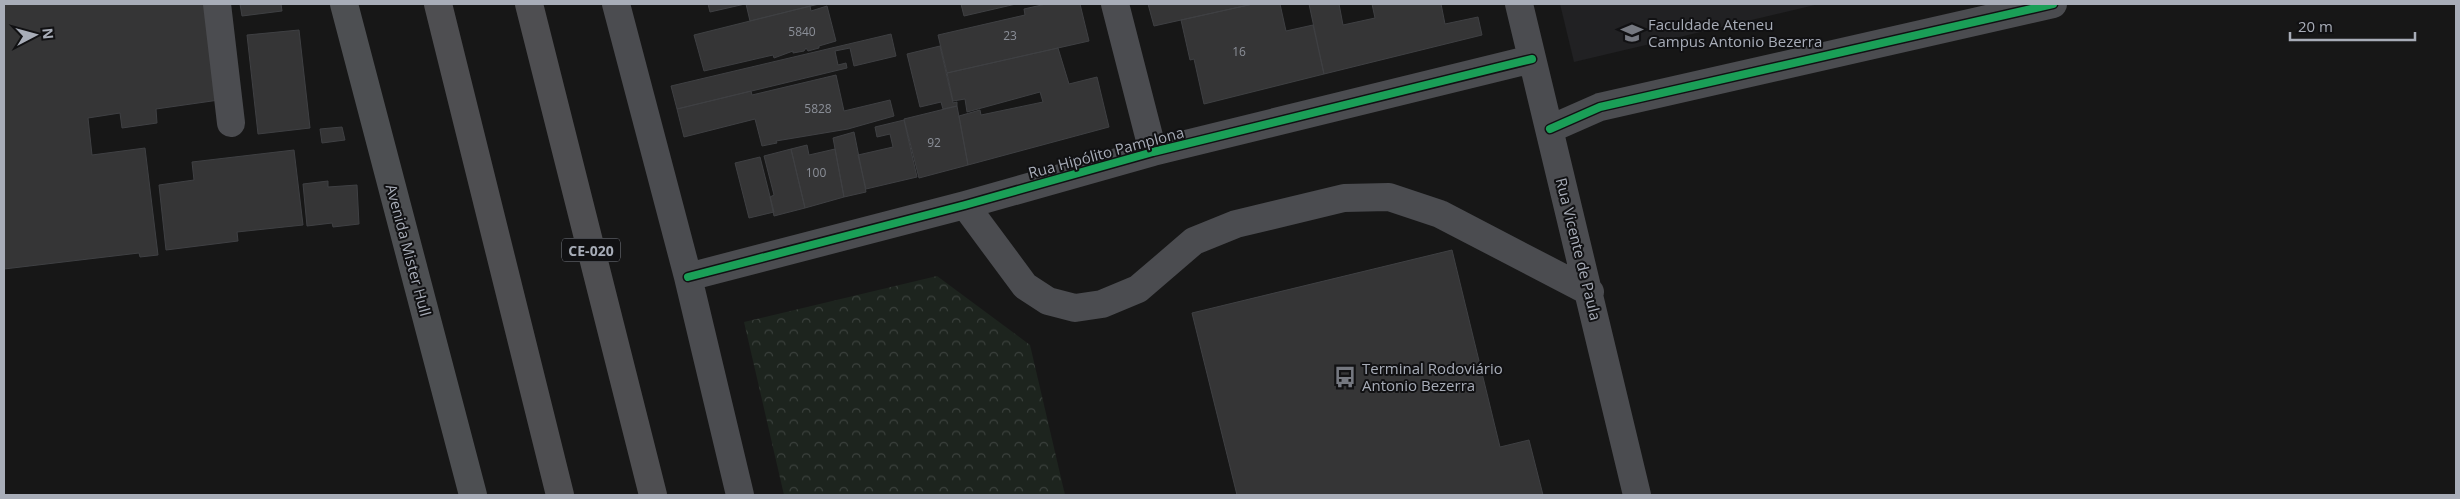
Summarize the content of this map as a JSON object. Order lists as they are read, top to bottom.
{
  "streets": {
    "highway": ["CE-020"],
    "main road": ["Avenida Mister Hull"],
    "street": ["Rua Hipólito Pamplona", "Rua Vicente de Paula"]
  },
  "crossings": [
    ["Rua Hipólito Pamplona", "Rua Vicente de Paula"]
  ],
  "places": {
    "school or university": ["Faculdade Ateneu Campus Antonio Bezerra"],
    "bus stop": ["Terminal Rodoviário Antonio Bezerra"]
  },
  "house_numbers": [
    "5840",
    "23",
    "16",
    "5828",
    "92",
    "100"
  ],
  "scale_bar": "20 m",
  "north": "right"
}
